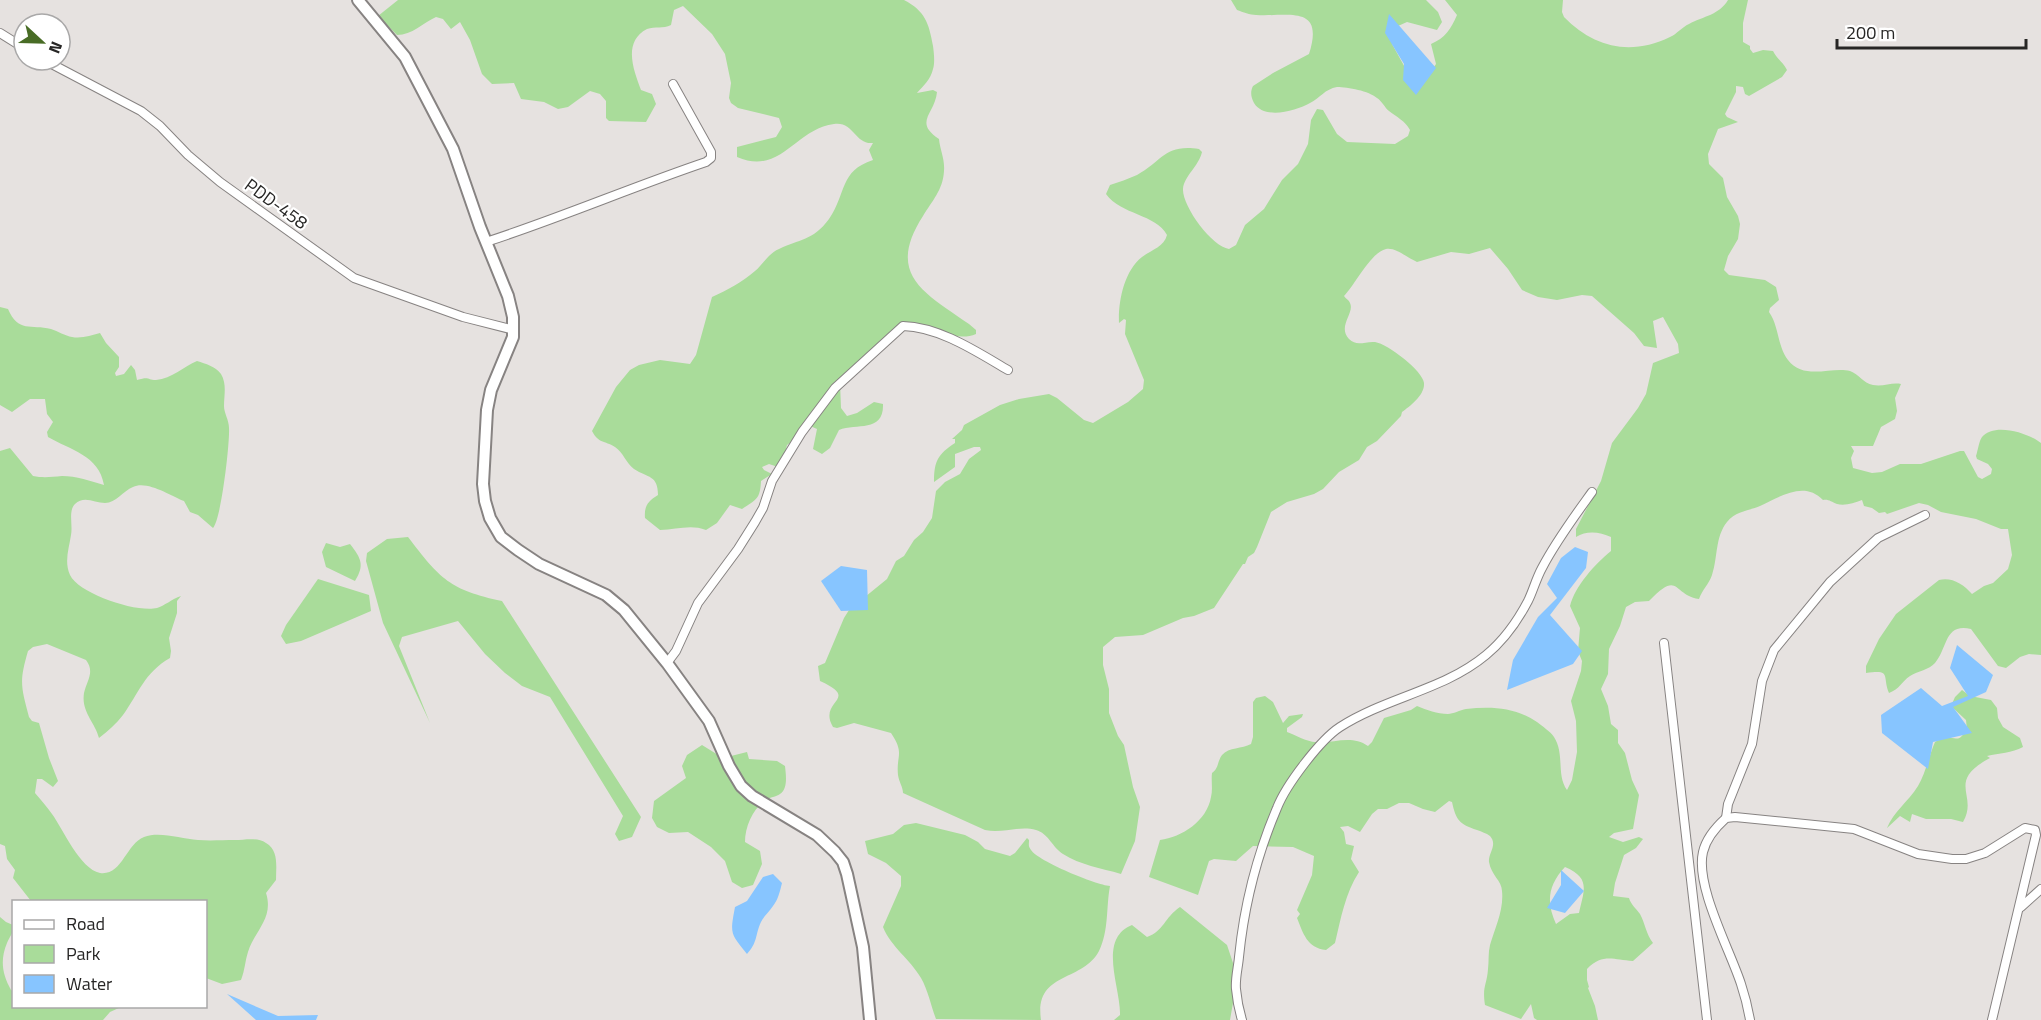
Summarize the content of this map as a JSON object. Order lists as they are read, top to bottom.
{
  "streets": {
    "street": ["PDD-458"]
  },
  "legend": ["Road", "Park", "Water"],
  "scale_bar": "200 m",
  "north": "right"
}
